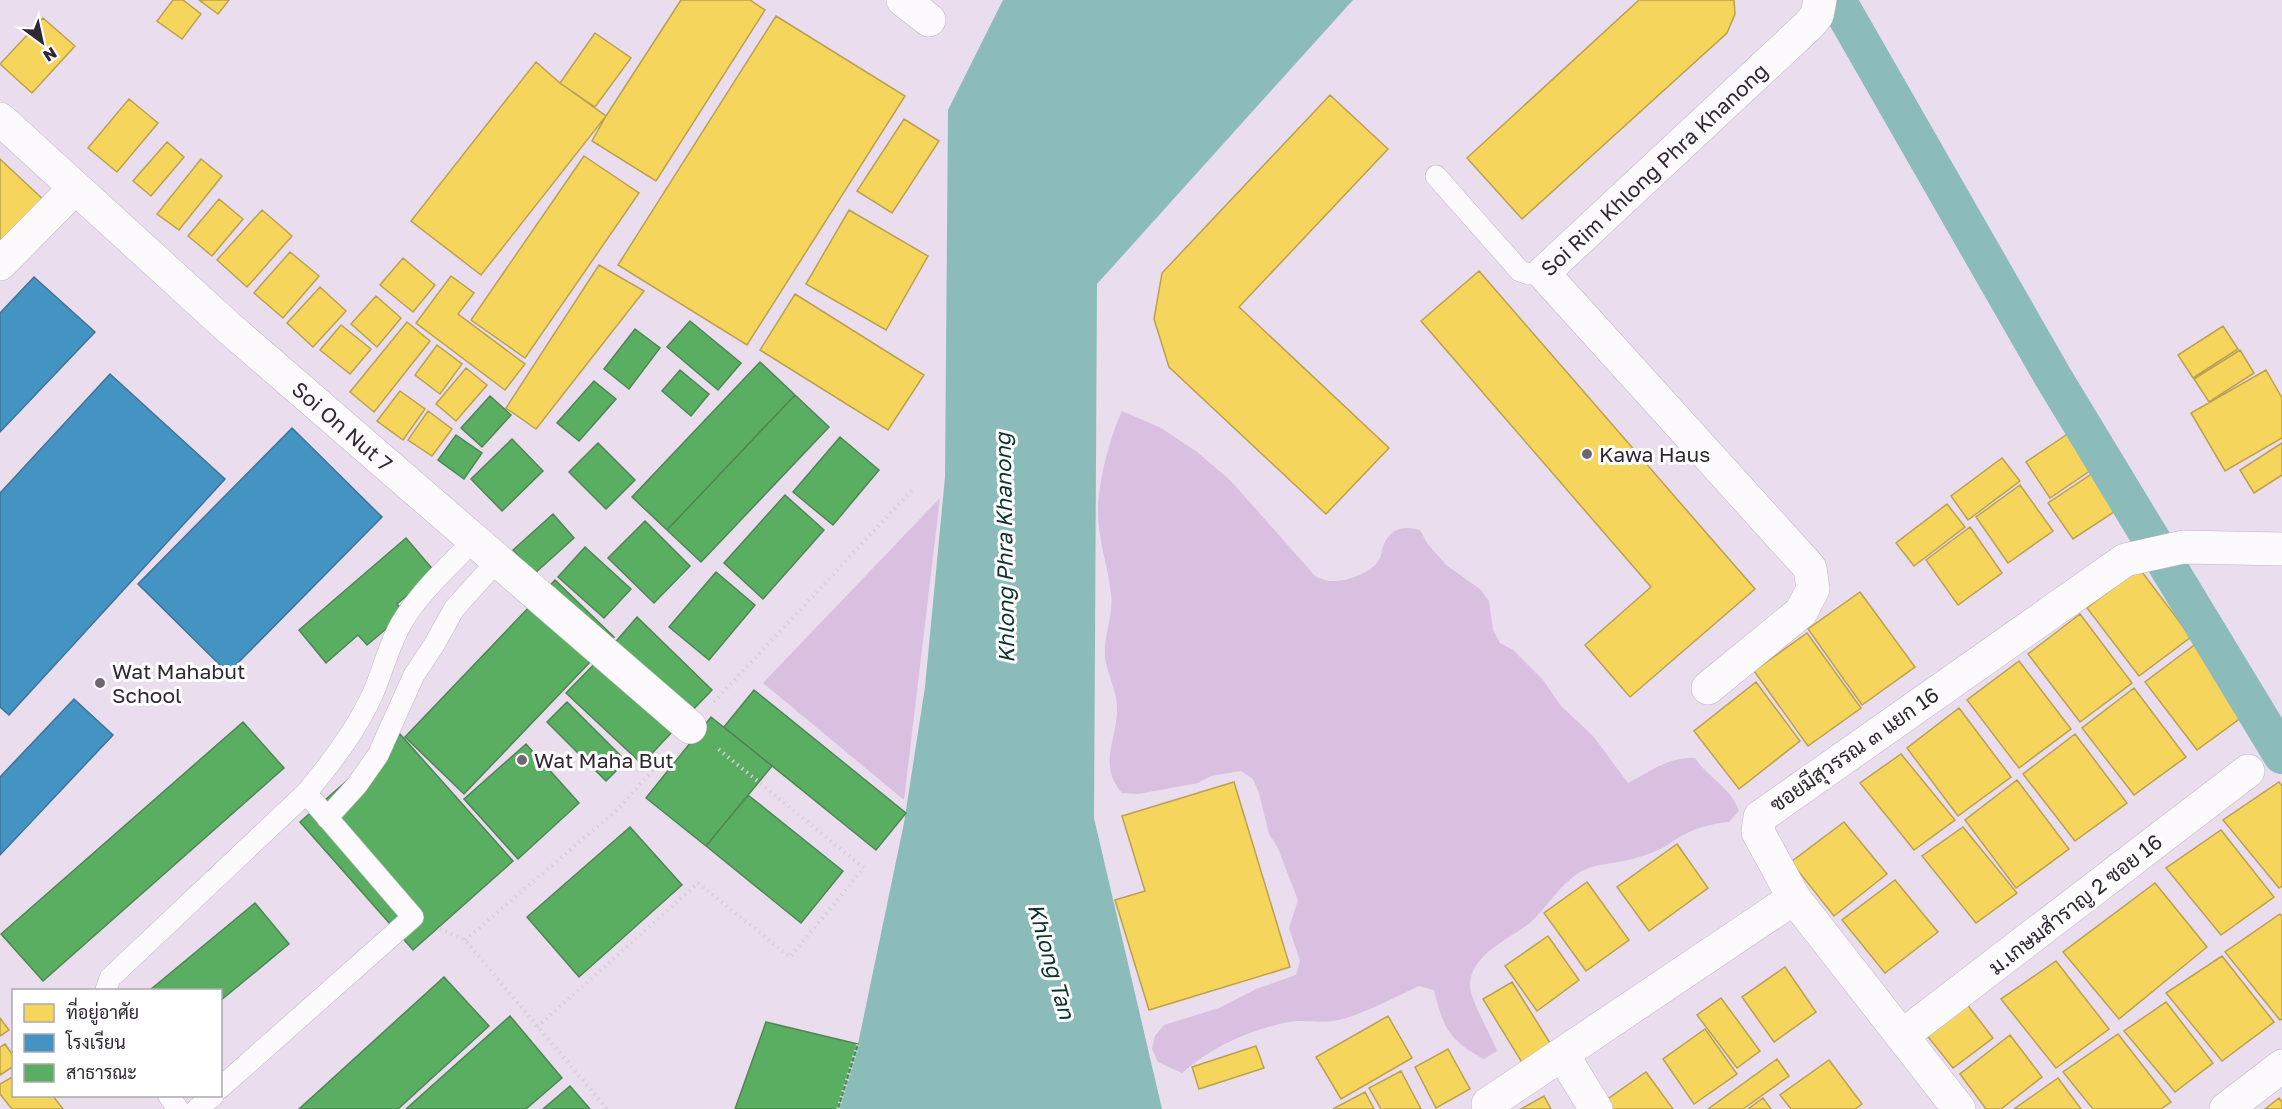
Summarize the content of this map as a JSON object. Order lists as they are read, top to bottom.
{
  "streets": {
    "street": [
      "Soi Rim Khlong Phra Khanong",
      "Soi On Nut 7",
      "ซอยมีสุวรรณ ๓ แยก 16",
      "ม.เกษมสำราญ 2 ซอย 16"
    ]
  },
  "crossings": [
    ["ซอยมีสุวรรณ ๓ แยก 16", "ม.เกษมสำราญ 2 ซอย 16"]
  ],
  "water": ["Khlong Phra Khanong", "Khlong Tan"],
  "places": ["Kawa Haus", "Wat Mahabut School", "Wat Maha But"],
  "legend": ["ที่อยู่อาศัย", "โรงเรียน", "สาธารณะ"],
  "north": "bottom right"
}
